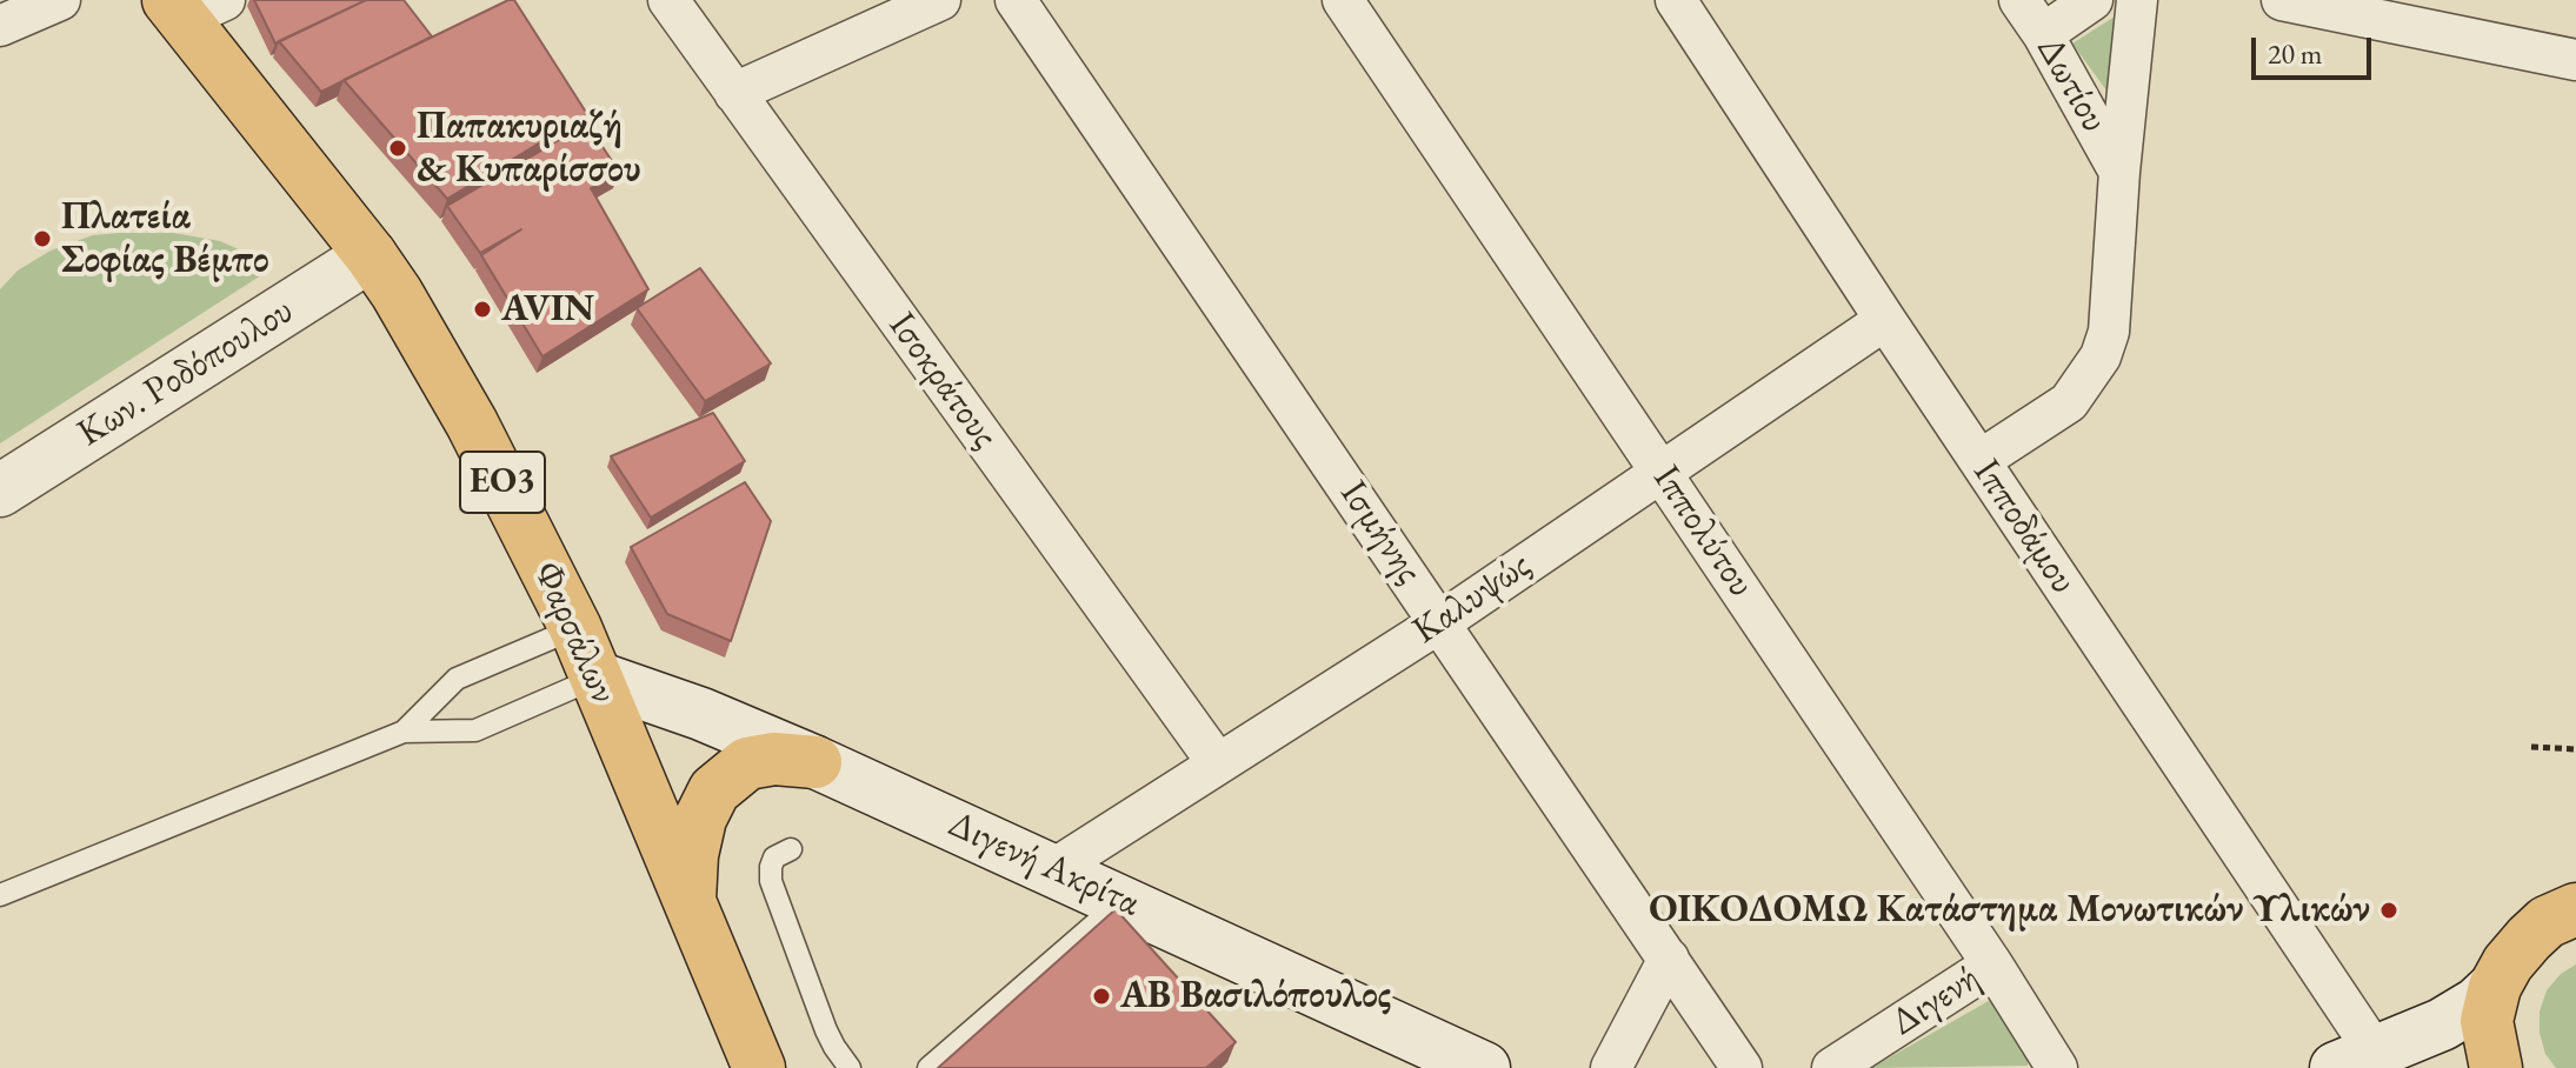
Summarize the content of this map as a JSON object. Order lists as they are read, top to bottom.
{
  "streets": {
    "main road": [
      "Κων. Ροδόπουλου",
      "ΕΟ3",
      "Φαρσάλων",
      "Διγενή Ακρίτα"
    ],
    "street": [
      "Δωτίου",
      "Ισοκράτους",
      "Ιπποδάμου",
      "Ιππολύτου",
      "Ισμήνης",
      "Καλυψώς",
      "Διγενή"
    ]
  },
  "crossings": [
    ["Κων. Ροδόπουλου", "Φαρσάλων"],
    ["Ισοκράτους", "Καλυψώς"],
    ["Ιπποδάμου", "Καλυψώς"],
    ["Ιππολύτου", "Καλυψώς"],
    ["Ιππολύτου", "Διγενή"],
    ["Ισμήνης", "Καλυψώς"],
    ["Καλυψώς", "Διγενή Ακρίτα"],
    ["Φαρσάλων", "Διγενή Ακρίτα"]
  ],
  "places": [
    "Παπακυριαζή & Κυπαρίσσου",
    "Πλατεία Σοφίας Βέμπο",
    "AVIN",
    "ΟΙΚΟΔΟΜΩ Κατάστημα Μονωτικών Υλικών",
    "ΑΒ Βασιλόπουλος"
  ],
  "scale_bar": "20 m"
}
